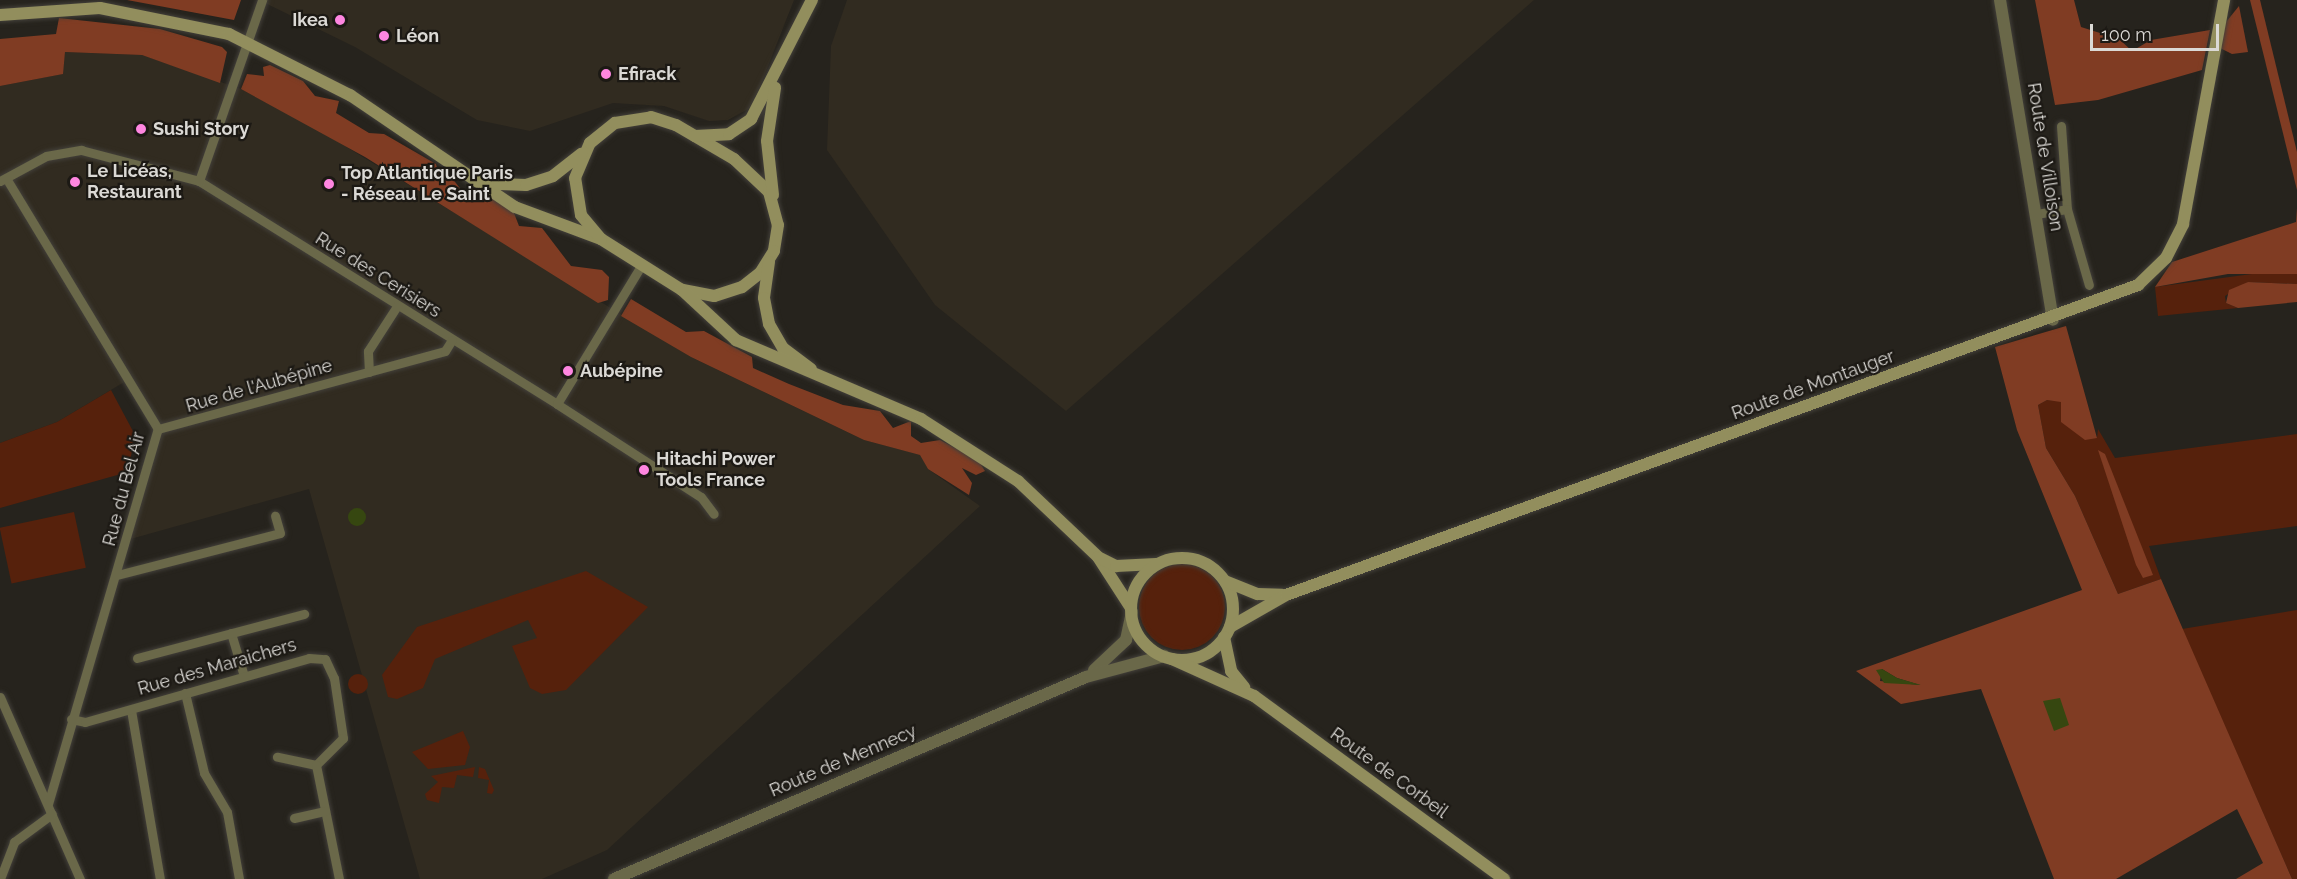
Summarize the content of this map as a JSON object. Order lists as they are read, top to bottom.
{
  "streets": {
    "main road": ["Route de Montauger", "Route de Corbeil"],
    "street": [
      "Route de Villoison",
      "Rue des Cerisiers",
      "Rue de l'Aubépine",
      "Rue du Bel Air",
      "Rue des Maraichers",
      "Route de Mennecy"
    ]
  },
  "crossings": [
    ["Route de Villoison", "Route de Montauger"],
    ["Rue des Cerisiers", "Rue de l'Aubépine"],
    ["Rue des Cerisiers", "Rue du Bel Air"],
    ["Route de Montauger", "Route de Mennecy"],
    ["Route de Montauger", "Route de Corbeil"],
    ["Rue de l'Aubépine", "Rue du Bel Air"],
    ["Rue du Bel Air", "Rue des Maraichers"],
    ["Route de Mennecy", "Route de Corbeil"]
  ],
  "places": [
    "Ikea",
    "Léon",
    "Efirack",
    "Sushi Story",
    "Le Licéas, Restaurant",
    "Top Atlantique Paris - Réseau Le Saint",
    "Aubépine",
    "Hitachi Power Tools France"
  ],
  "scale_bar": "100 m"
}
